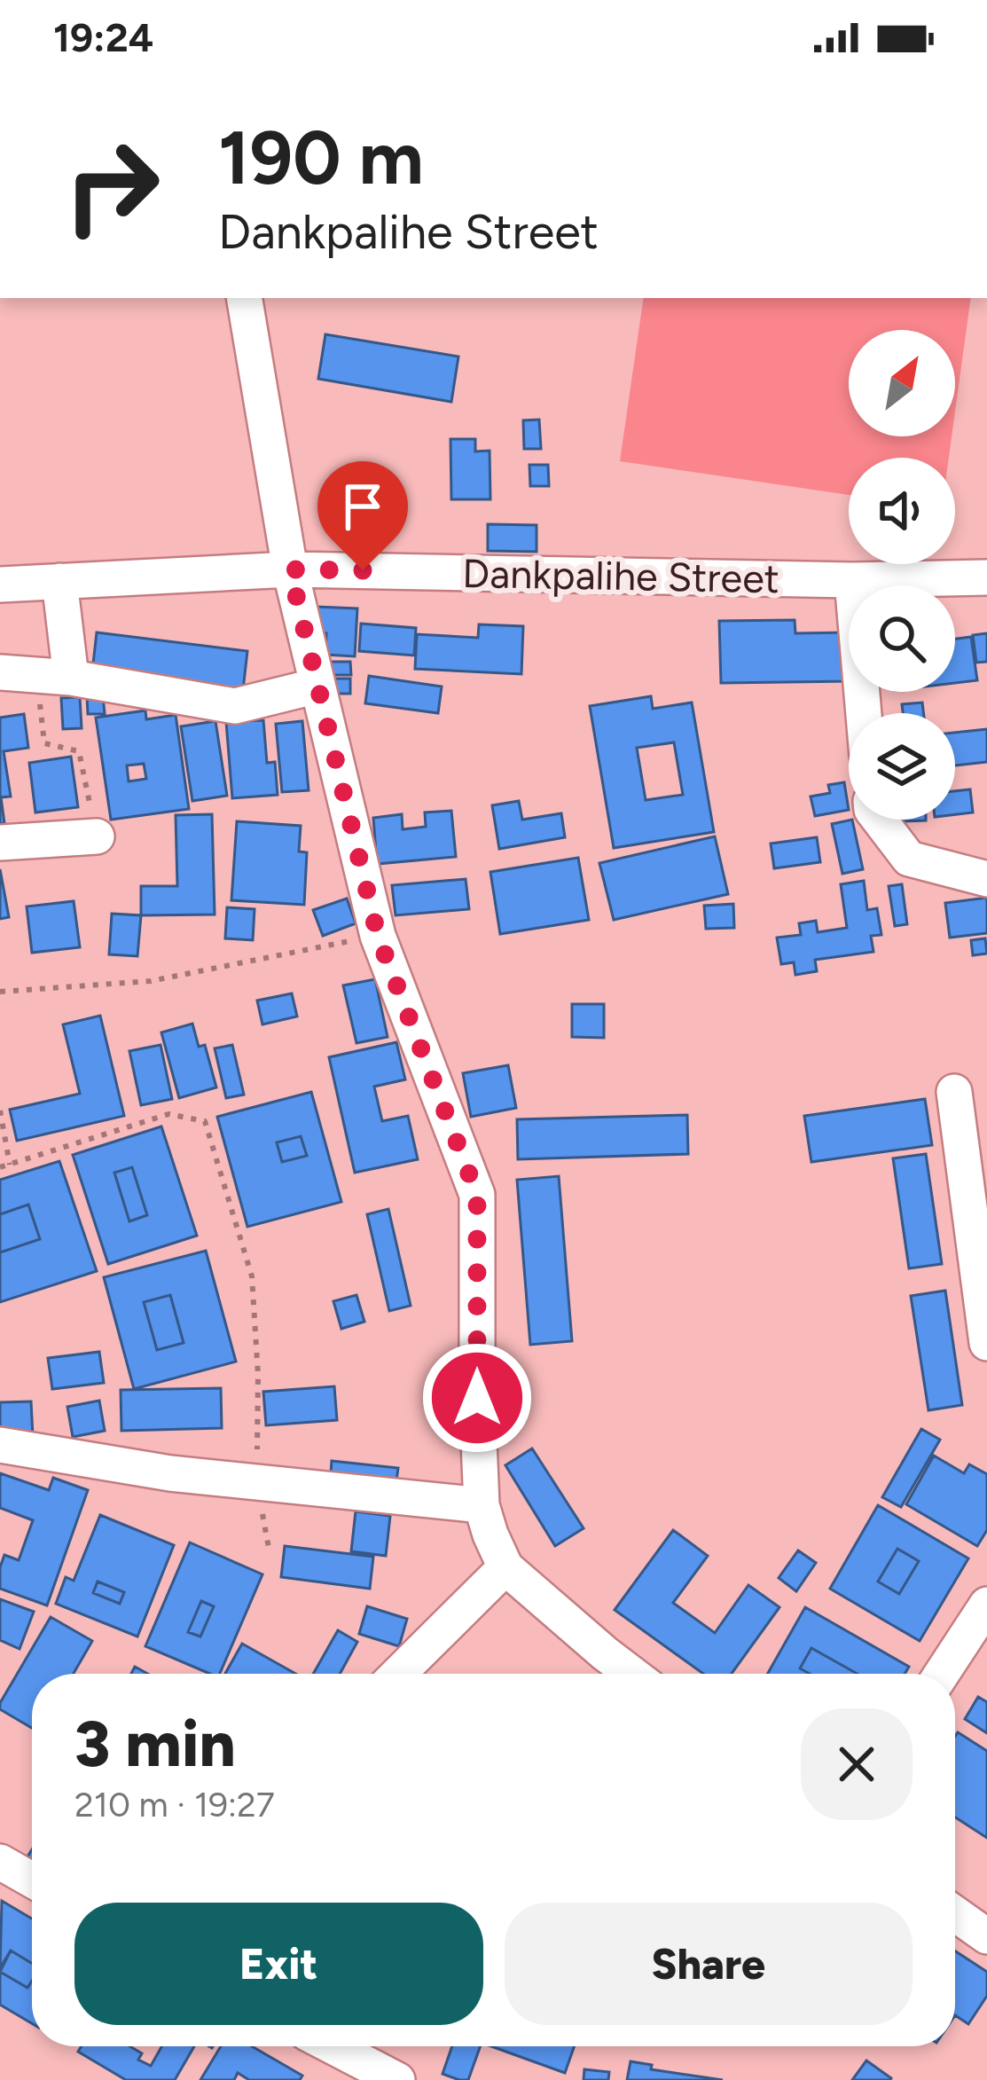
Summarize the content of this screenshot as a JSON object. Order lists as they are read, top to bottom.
{
  "streets": {
    "street": ["Dankpalihe Street"]
  },
  "north": "top right",
  "page": {
    "status": "19:24",
    "turn": ["190 m", "Dankpalihe Street"],
    "heading": ["3 min", "210 m · 19:27"],
    "buttons": ["Exit", "Share"]
  }
}
